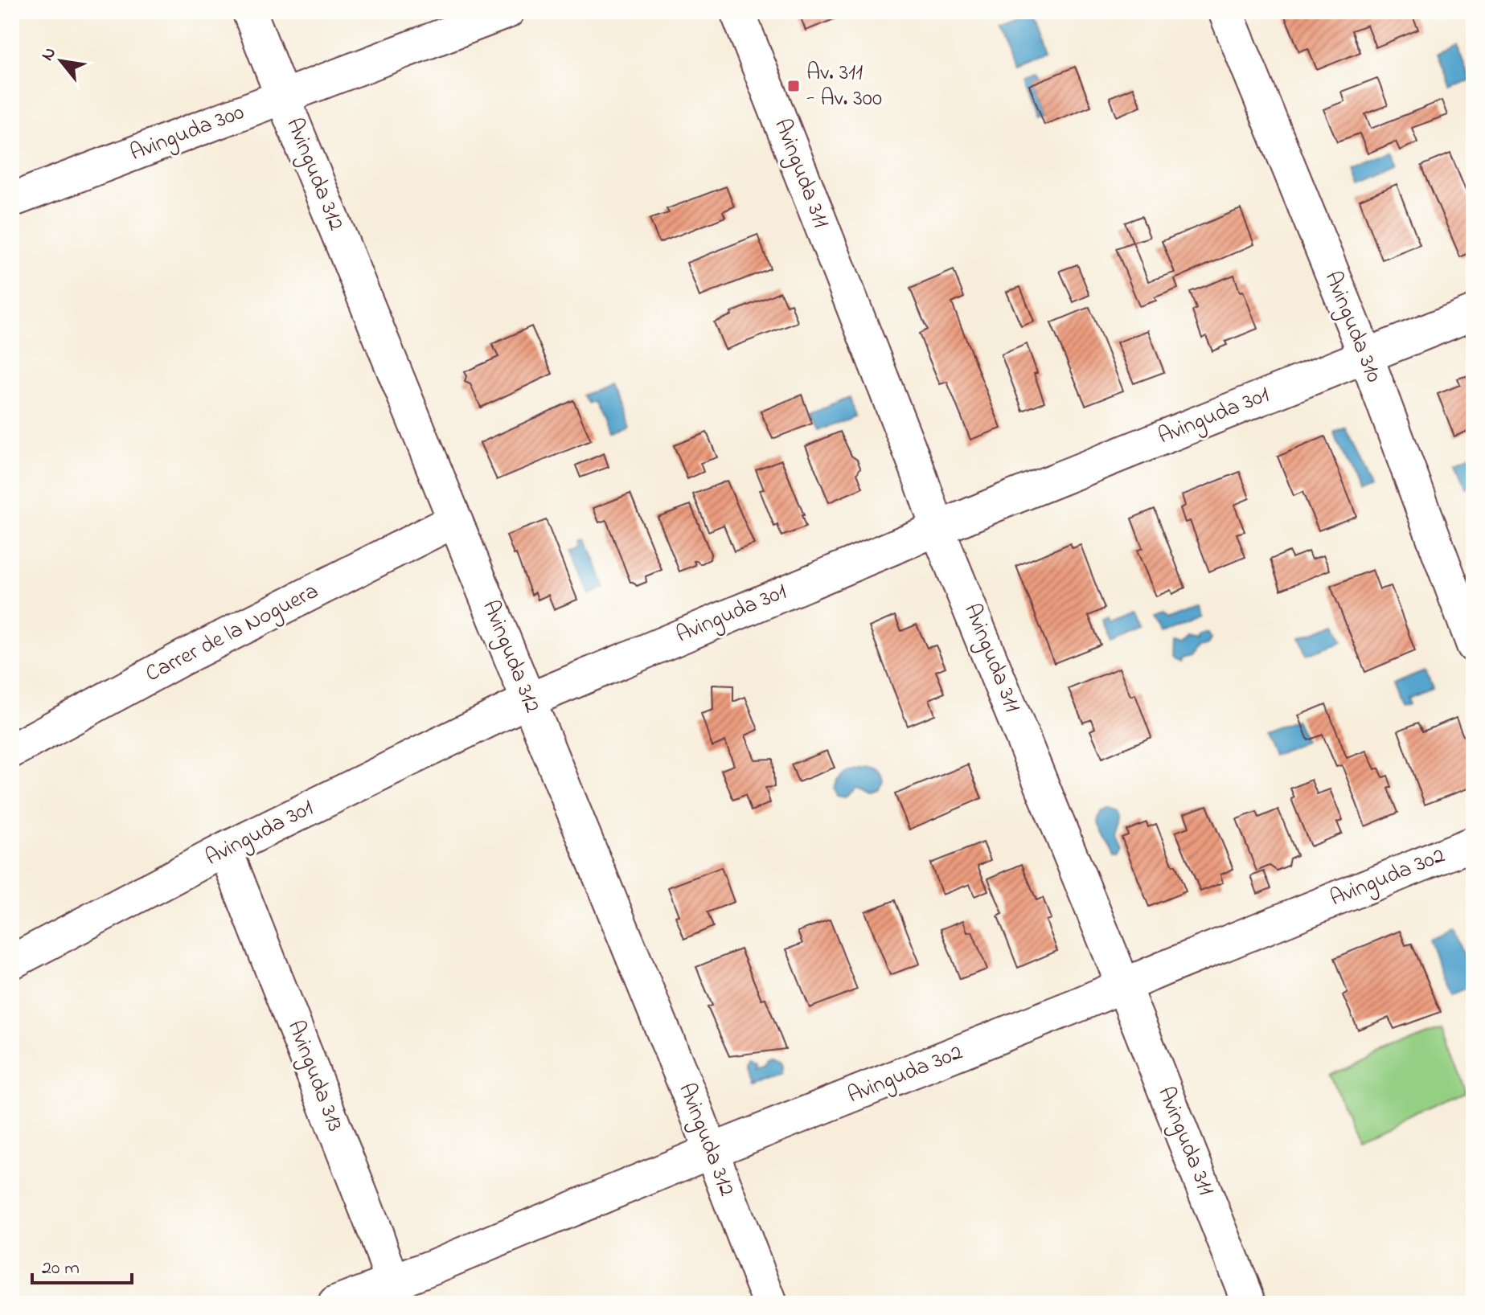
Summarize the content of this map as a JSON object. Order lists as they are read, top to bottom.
{
  "streets": {
    "street": [
      "Avinguda 300",
      "Avinguda 311",
      "Avinguda 312",
      "Avinguda 310",
      "Avinguda 301",
      "Carrer de la Noguera",
      "Avinguda 302",
      "Avinguda 313"
    ]
  },
  "crossings": [
    ["Avinguda 300", "Avinguda 312"],
    ["Avinguda 311", "Avinguda 301"],
    ["Avinguda 311", "Avinguda 302"],
    ["Avinguda 312", "Avinguda 301"],
    ["Avinguda 312", "Carrer de la Noguera"],
    ["Avinguda 312", "Avinguda 302"],
    ["Avinguda 310", "Avinguda 301"],
    ["Avinguda 301", "Avinguda 313"],
    ["Avinguda 302", "Avinguda 313"]
  ],
  "places": {
    "transit": ["Av. 311 - Av. 300"]
  },
  "scale_bar": "20 m",
  "north": "top left"
}
